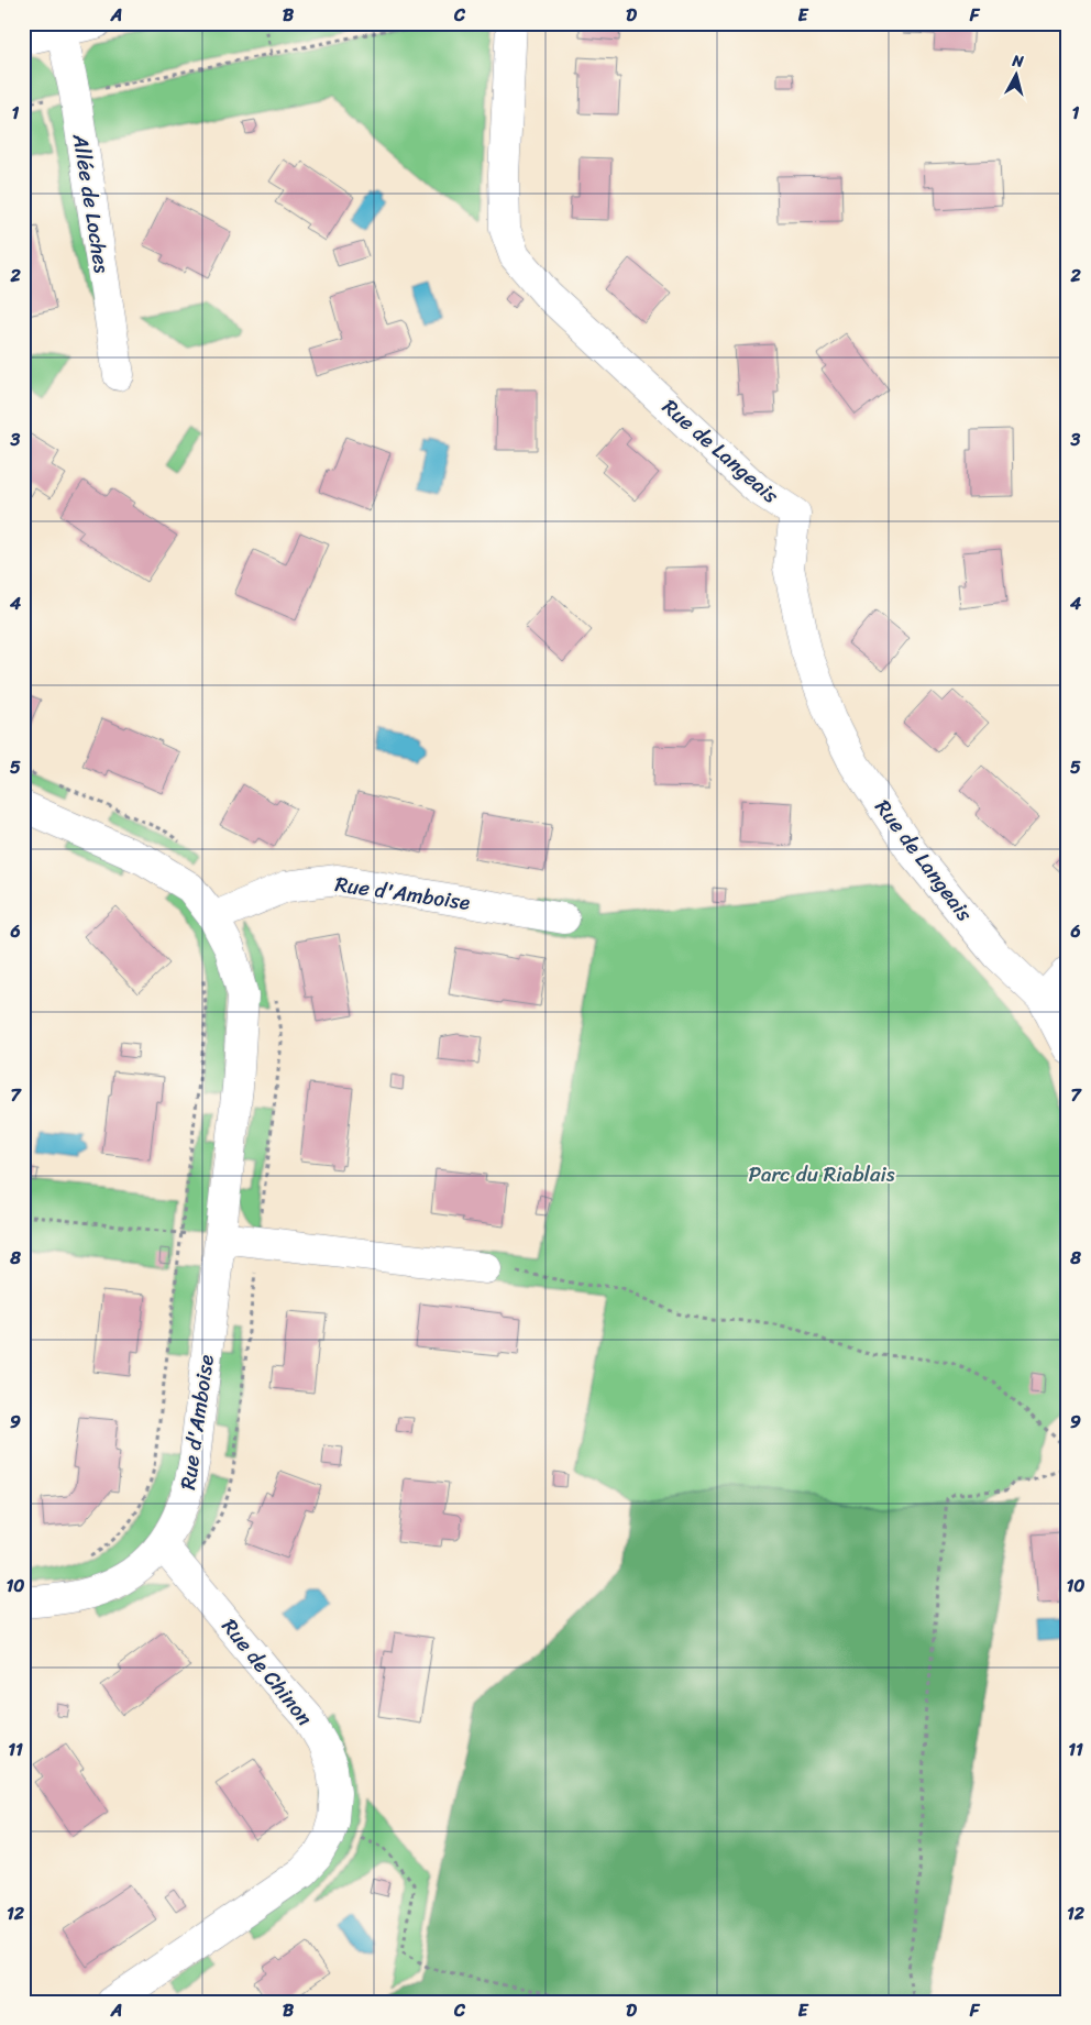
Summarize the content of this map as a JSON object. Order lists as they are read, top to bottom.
{
  "streets": {
    "street": [
      "Allée de Loches",
      "Rue de Langeais",
      "Rue d'Amboise",
      "Rue de Chinon"
    ]
  },
  "crossings": [
    ["Rue d'Amboise", "Rue de Chinon"]
  ],
  "parks": ["Parc du Riablais"],
  "north": "top",
  "grid": {
    "columns": [
      "A",
      "B",
      "C",
      "D",
      "E",
      "F"
    ],
    "rows": [
      "1",
      "2",
      "3",
      "4",
      "5",
      "6",
      "7",
      "8",
      "9",
      "10",
      "11",
      "12"
    ]
  }
}
